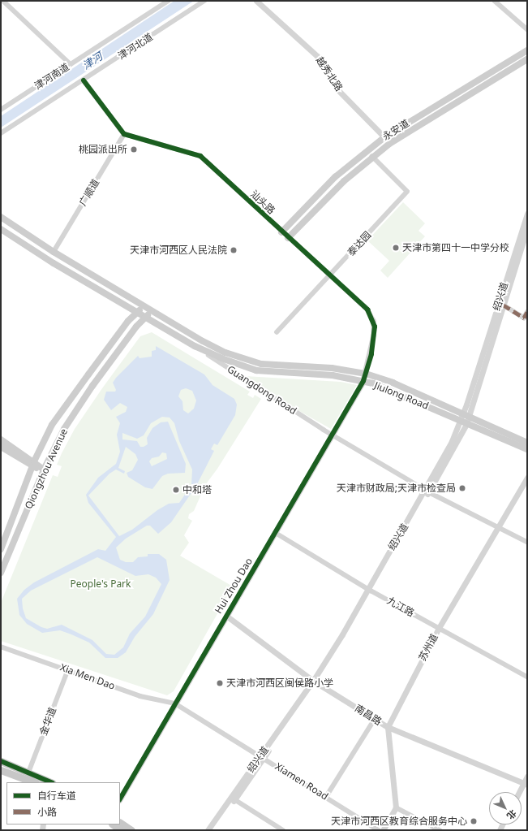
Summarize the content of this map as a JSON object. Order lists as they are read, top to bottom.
{
  "streets": {
    "main road": [
      "永安道",
      "Guangdong Road",
      "Jiulong Road",
      "Qiongzhou Avenue"
    ],
    "street": [
      "津河北道",
      "越秀北路",
      "津河南道",
      "广顺道",
      "汕头路",
      "泰达园",
      "绍兴道",
      "Hui Zhou Dao",
      "九江路",
      "苏州道",
      "Xia Men Dao",
      "南昌路",
      "金华道",
      "Xiamen Road"
    ]
  },
  "crossings": [
    ["越秀北路", "永安道"],
    ["永安道", "汕头路"],
    ["永安道", "泰达园"],
    ["广顺道", "汕头路"],
    ["汕头路", "泰达园"],
    ["汕头路", "Jiulong Road"],
    ["汕头路", "Hui Zhou Dao"],
    ["绍兴道", "Guangdong Road"],
    ["绍兴道", "Jiulong Road"],
    ["绍兴道", "九江路"],
    ["绍兴道", "南昌路"],
    ["绍兴道", "Xiamen Road"],
    ["Guangdong Road", "Jiulong Road"],
    ["Guangdong Road", "Qiongzhou Avenue"],
    ["Guangdong Road", "Hui Zhou Dao"],
    ["Guangdong Road", "苏州道"],
    ["Jiulong Road", "Qiongzhou Avenue"],
    ["Jiulong Road", "Hui Zhou Dao"],
    ["Hui Zhou Dao", "九江路"],
    ["Hui Zhou Dao", "Xia Men Dao"],
    ["Hui Zhou Dao", "南昌路"],
    ["Hui Zhou Dao", "Xiamen Road"],
    ["九江路", "苏州道"],
    ["苏州道", "南昌路"],
    ["Xia Men Dao", "金华道"],
    ["Xia Men Dao", "Xiamen Road"]
  ],
  "water": ["津河"],
  "parks": ["People's Park"],
  "places": [
    "桃园派出所",
    "天津市第四十一中学分校",
    "天津市河西区人民法院",
    "天津市财政局;天津市检查局",
    "中和塔",
    "天津市河西区闽侯路小学",
    "天津市河西区教育综合服务中心"
  ],
  "legend": ["自行车道", "小路"],
  "north": "bottom right"
}
